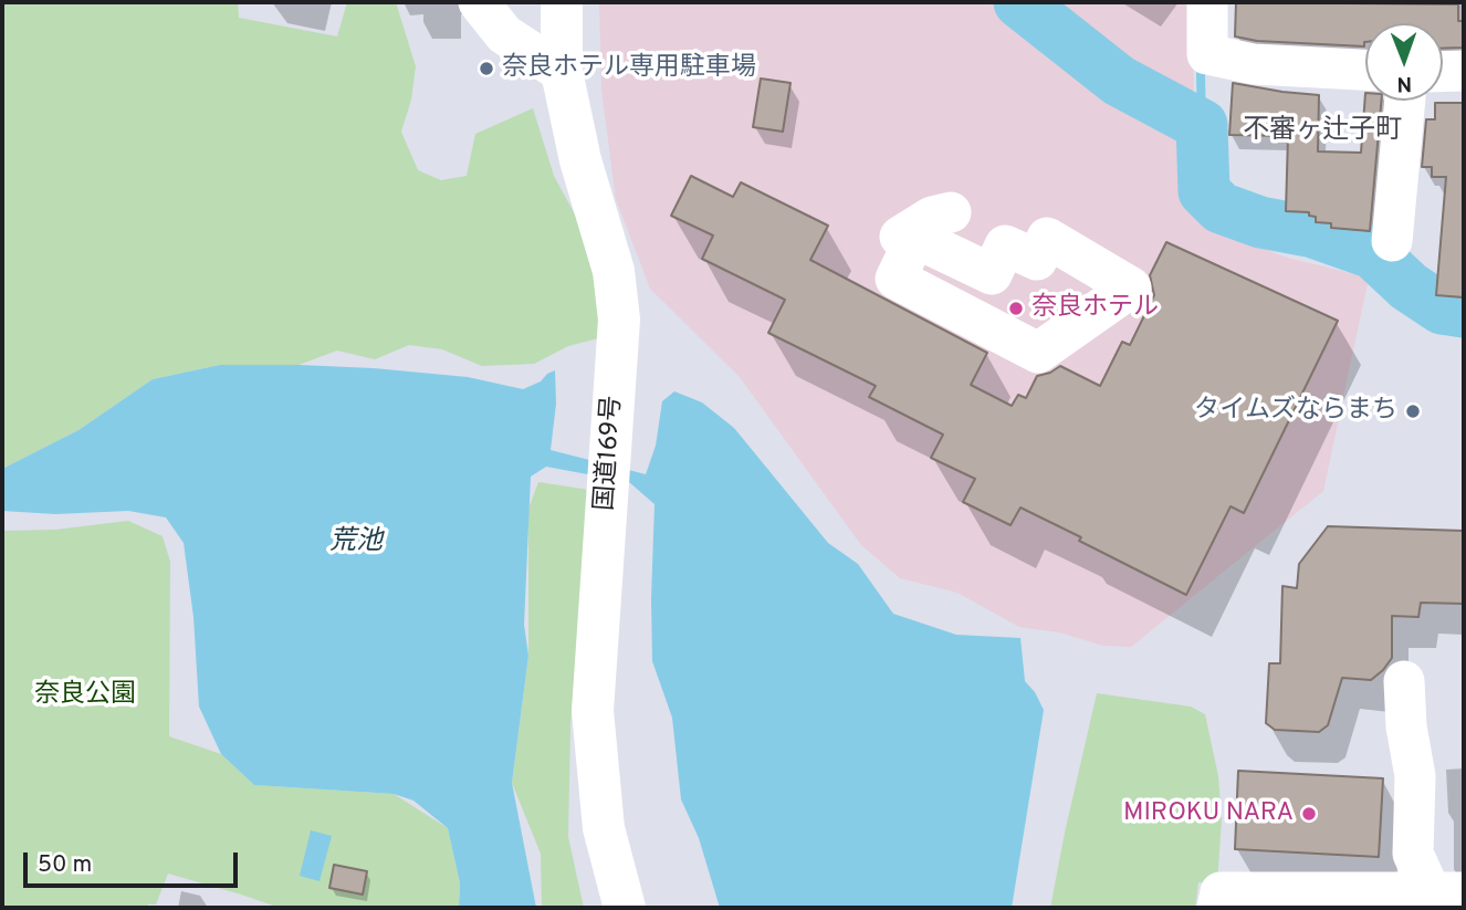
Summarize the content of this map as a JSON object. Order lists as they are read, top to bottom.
{
  "streets": {
    "highway": ["国道169号"]
  },
  "districts": ["不審ヶ辻子町"],
  "water": ["荒池"],
  "parks": ["奈良公園"],
  "places": [
    "奈良ホテル専用駐車場",
    "奈良ホテル",
    "タイムズならまち",
    "MIROKU NARA"
  ],
  "scale_bar": "50 m",
  "north": "bottom"
}
